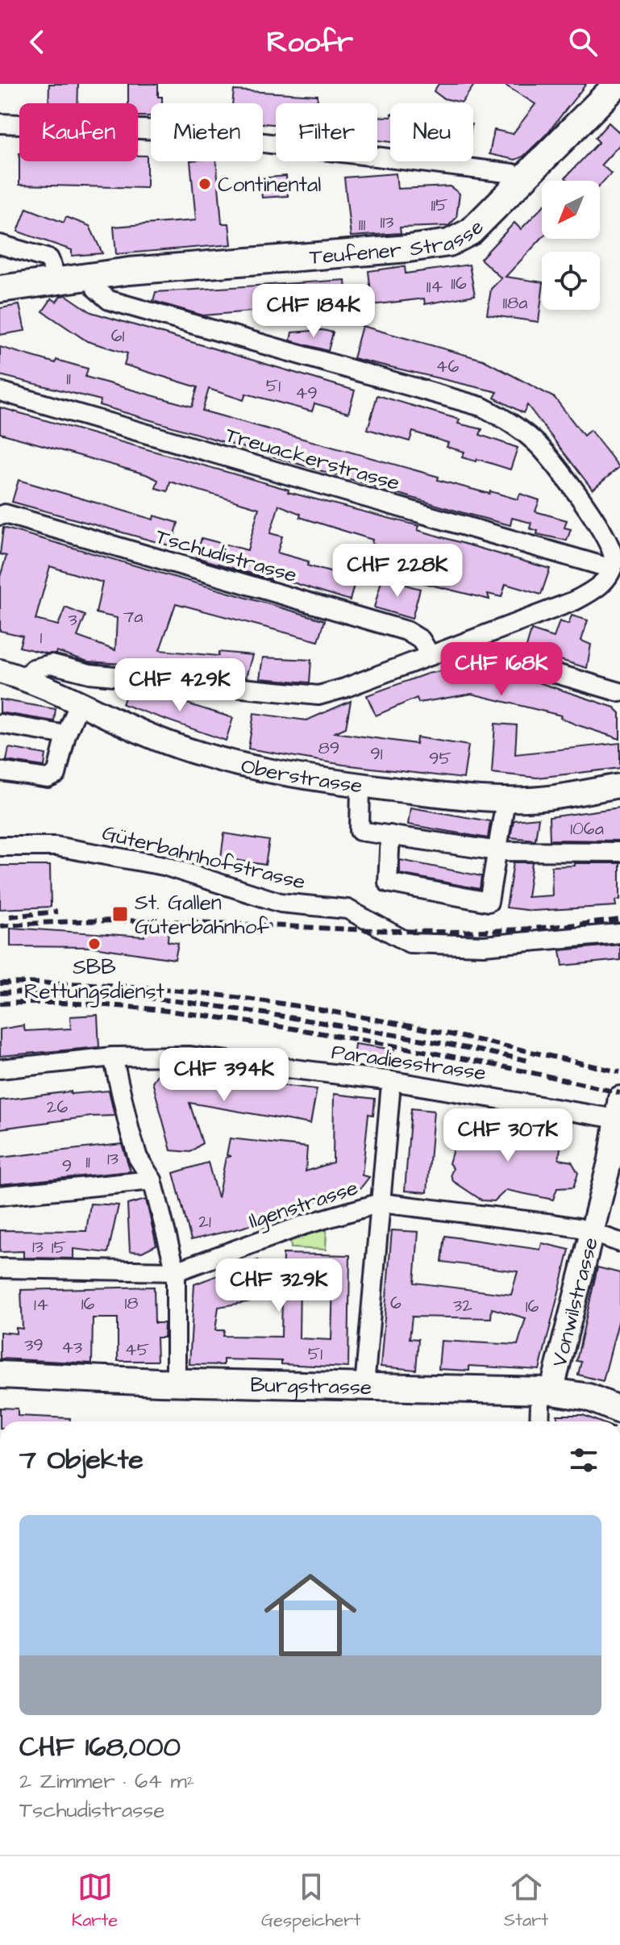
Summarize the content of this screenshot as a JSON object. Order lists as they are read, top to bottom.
{
  "streets": {
    "main road": ["Teufener Strasse", "Burgstrasse"],
    "street": [
      "Treuackerstrasse",
      "Tschudistrasse",
      "Oberstrasse",
      "Güterbahnhofstrasse",
      "Paradiesstrasse",
      "Ilgenstrasse",
      "Vonwilstrasse"
    ]
  },
  "crossings": [
    ["Paradiesstrasse", "Vonwilstrasse"],
    ["Ilgenstrasse", "Vonwilstrasse"],
    ["Vonwilstrasse", "Burgstrasse"]
  ],
  "places": {
    "other": ["Continental", "SBB Rettungsdienst"],
    "transit": ["St. Gallen Güterbahnhof"]
  },
  "house_numbers": [
    "115",
    "113",
    "111",
    "116",
    "114",
    "118a",
    "61",
    "46",
    "11",
    "51",
    "49",
    "7a",
    "3",
    "1",
    "89",
    "91",
    "95",
    "106a",
    "26",
    "13",
    "11",
    "9",
    "21",
    "13",
    "15",
    "18",
    "6",
    "16",
    "14",
    "32",
    "16",
    "39",
    "43",
    "45",
    "51"
  ],
  "north": "bottom left",
  "page": {
    "header": "Roofr",
    "chip": [
      "Kaufen",
      "Mieten",
      "Filter",
      "Neu"
    ],
    "price": [
      "CHF 184K",
      "CHF 228K",
      "CHF 168K",
      "CHF 429K",
      "CHF 394K",
      "CHF 307K",
      "CHF 329K"
    ],
    "heading": "7 Objekte",
    "list": [
      {
        "name": "CHF 168,000",
        "note": "2 Zimmer · 64 m² · Tschudistrasse"
      }
    ],
    "tabs": ["Karte", "Gespeichert", "Start"]
  }
}
